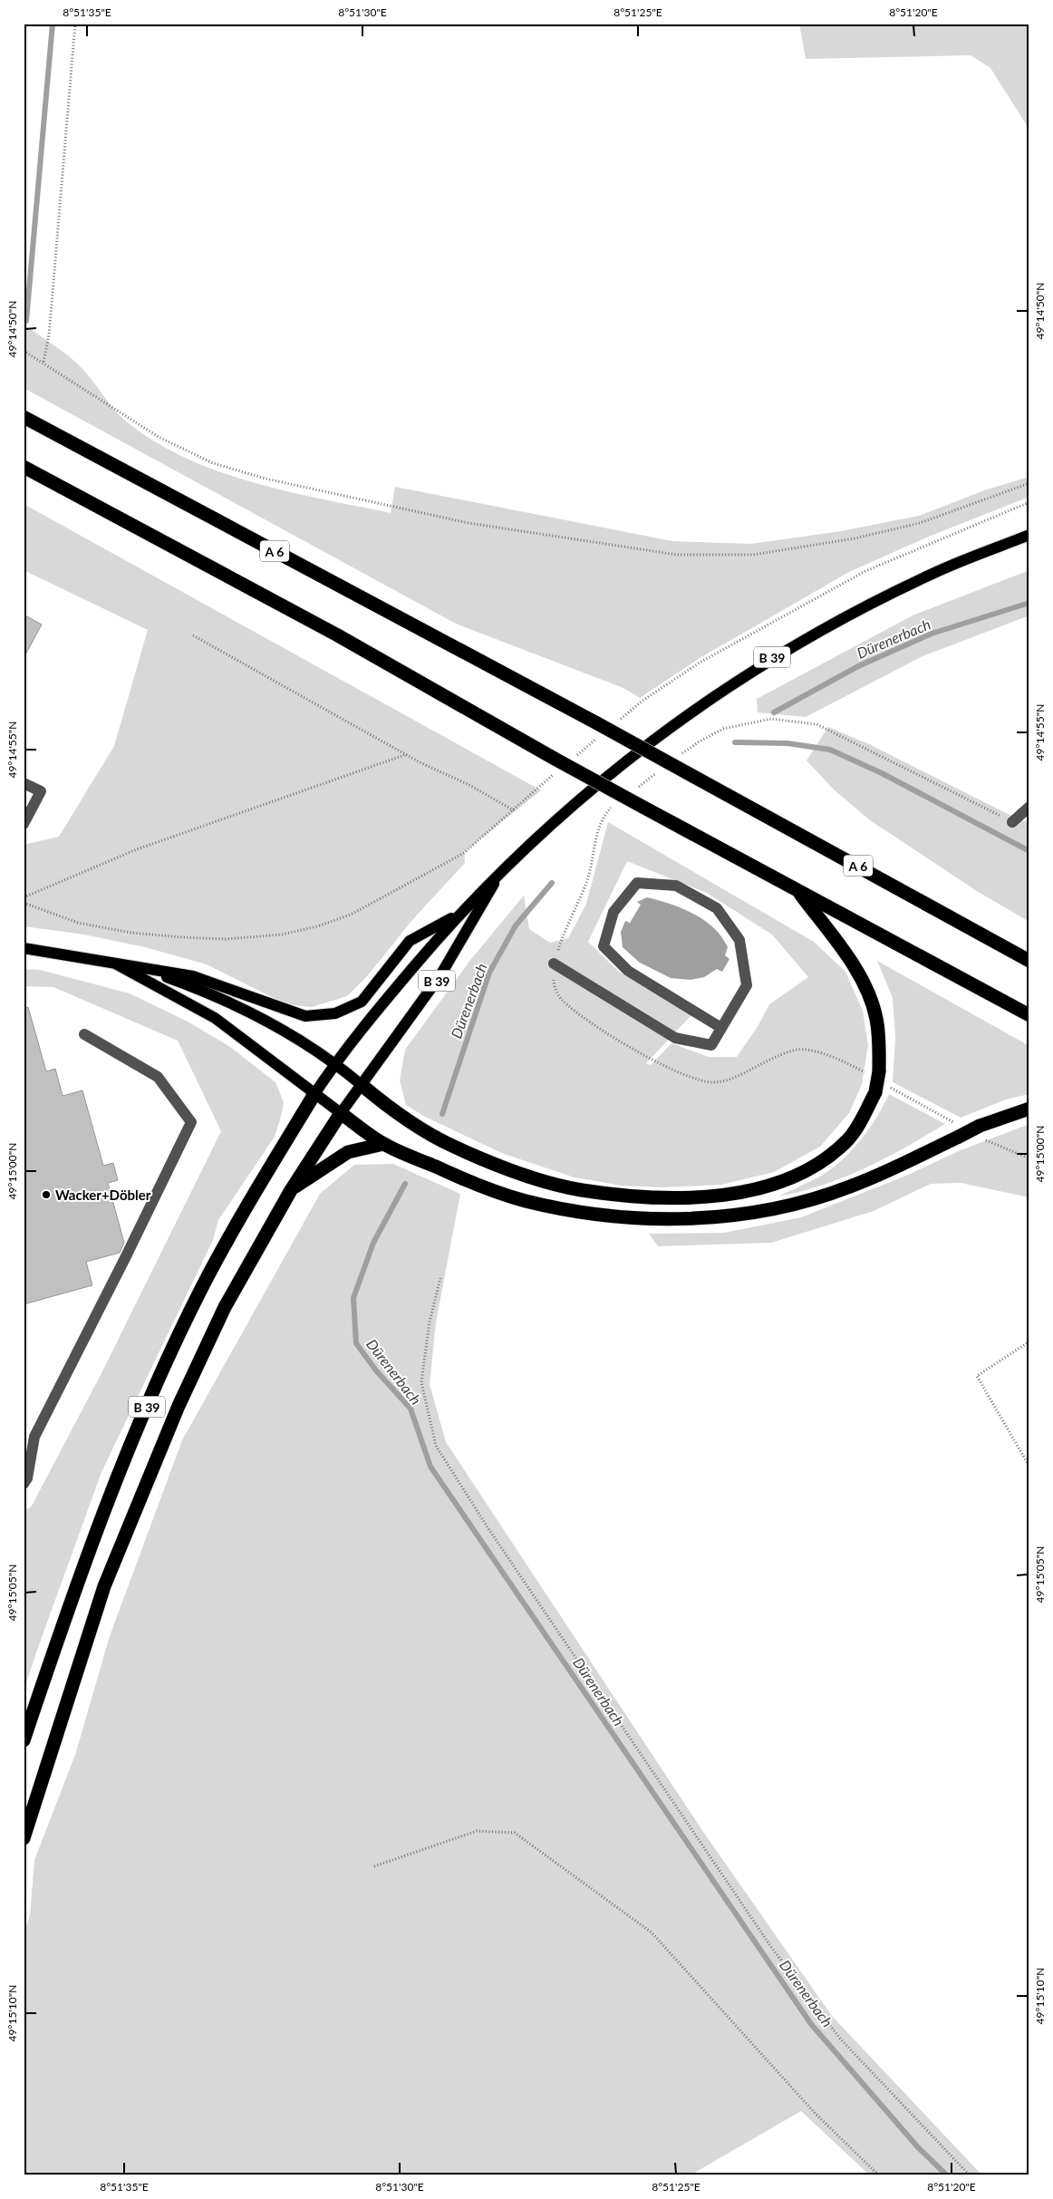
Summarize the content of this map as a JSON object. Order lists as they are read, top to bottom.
{
  "streets": {
    "highway": ["A 6", "B 39"]
  },
  "water": ["Dürenerbach"],
  "places": ["Wacker+Döbler"],
  "coordinates": [
    "8°51'35\"E",
    "8°51'30\"E",
    "8°51'25\"E",
    "8°51'20\"E",
    "49°14'50\"N",
    "49°14'55\"N",
    "49°15'00\"N",
    "49°15'05\"N",
    "49°15'10\"N"
  ]
}
